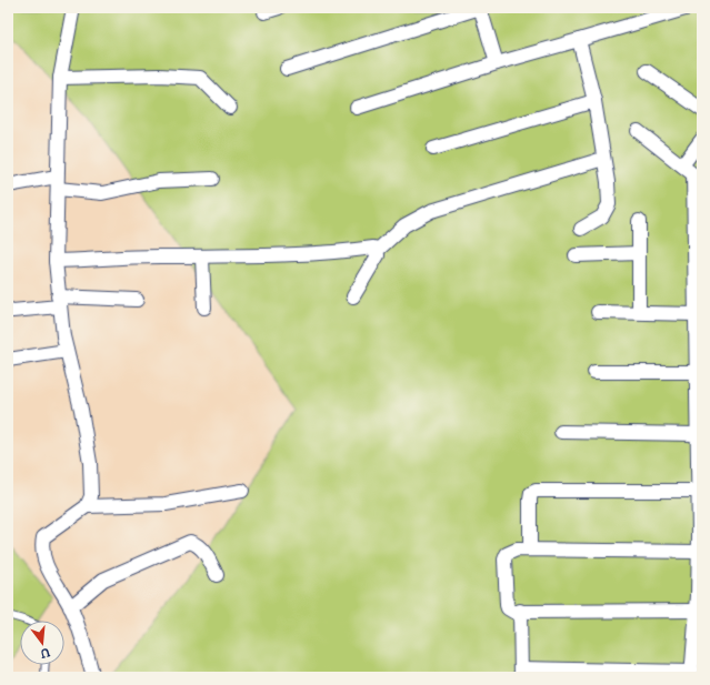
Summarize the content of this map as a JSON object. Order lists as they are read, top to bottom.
{
  "north": "bottom"
}
